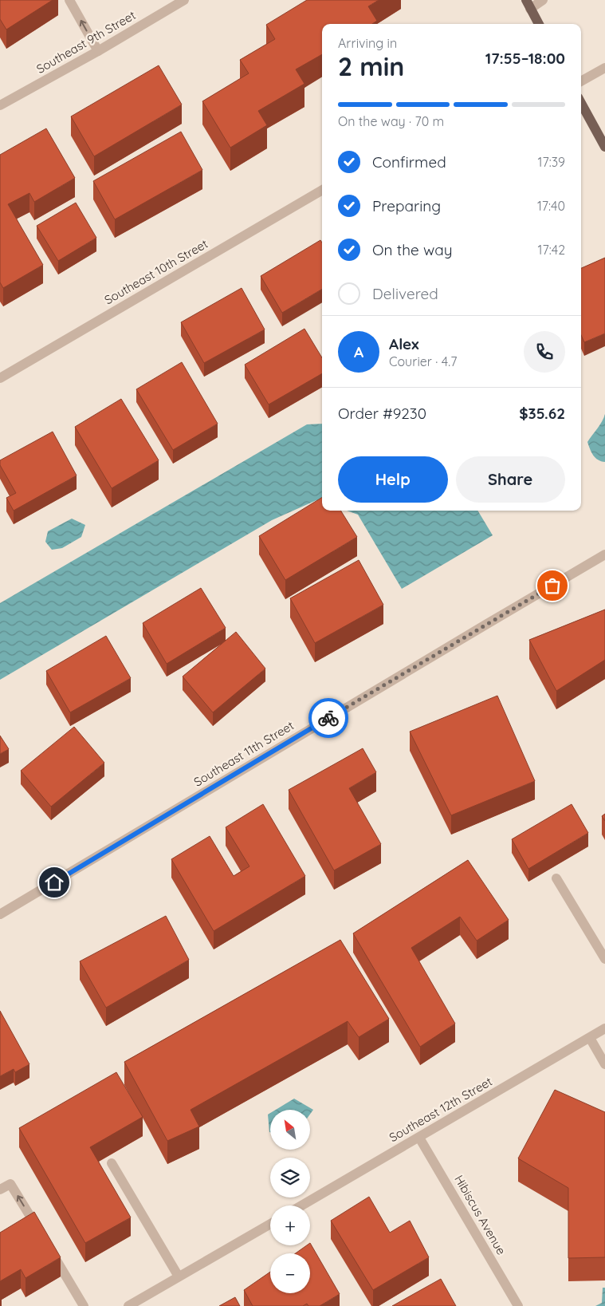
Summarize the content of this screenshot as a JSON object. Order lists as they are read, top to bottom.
{
  "streets": {
    "street": [
      "Southeast 9th Street",
      "Southeast 10th Street",
      "Southeast 11th Street",
      "Southeast 12th Street",
      "Hibiscus Avenue"
    ]
  },
  "crossings": [
    ["Southeast 12th Street", "Hibiscus Avenue"]
  ],
  "north": "top left",
  "page": {
    "heading": ["2 min", "Arriving in", "17:55–18:00"],
    "panel": [
      "Alex",
      "Courier · 4.7",
      "Order #9230",
      "$35.62"
    ],
    "bar": "On the way · 70 m",
    "list": [
      ["Confirmed", "17:39"],
      ["Preparing", "17:40"],
      ["On the way", "17:42"],
      "Delivered"
    ],
    "round": "A",
    "buttons": ["Help", "Share"],
    "map_buttons": ["+", "−"]
  }
}
